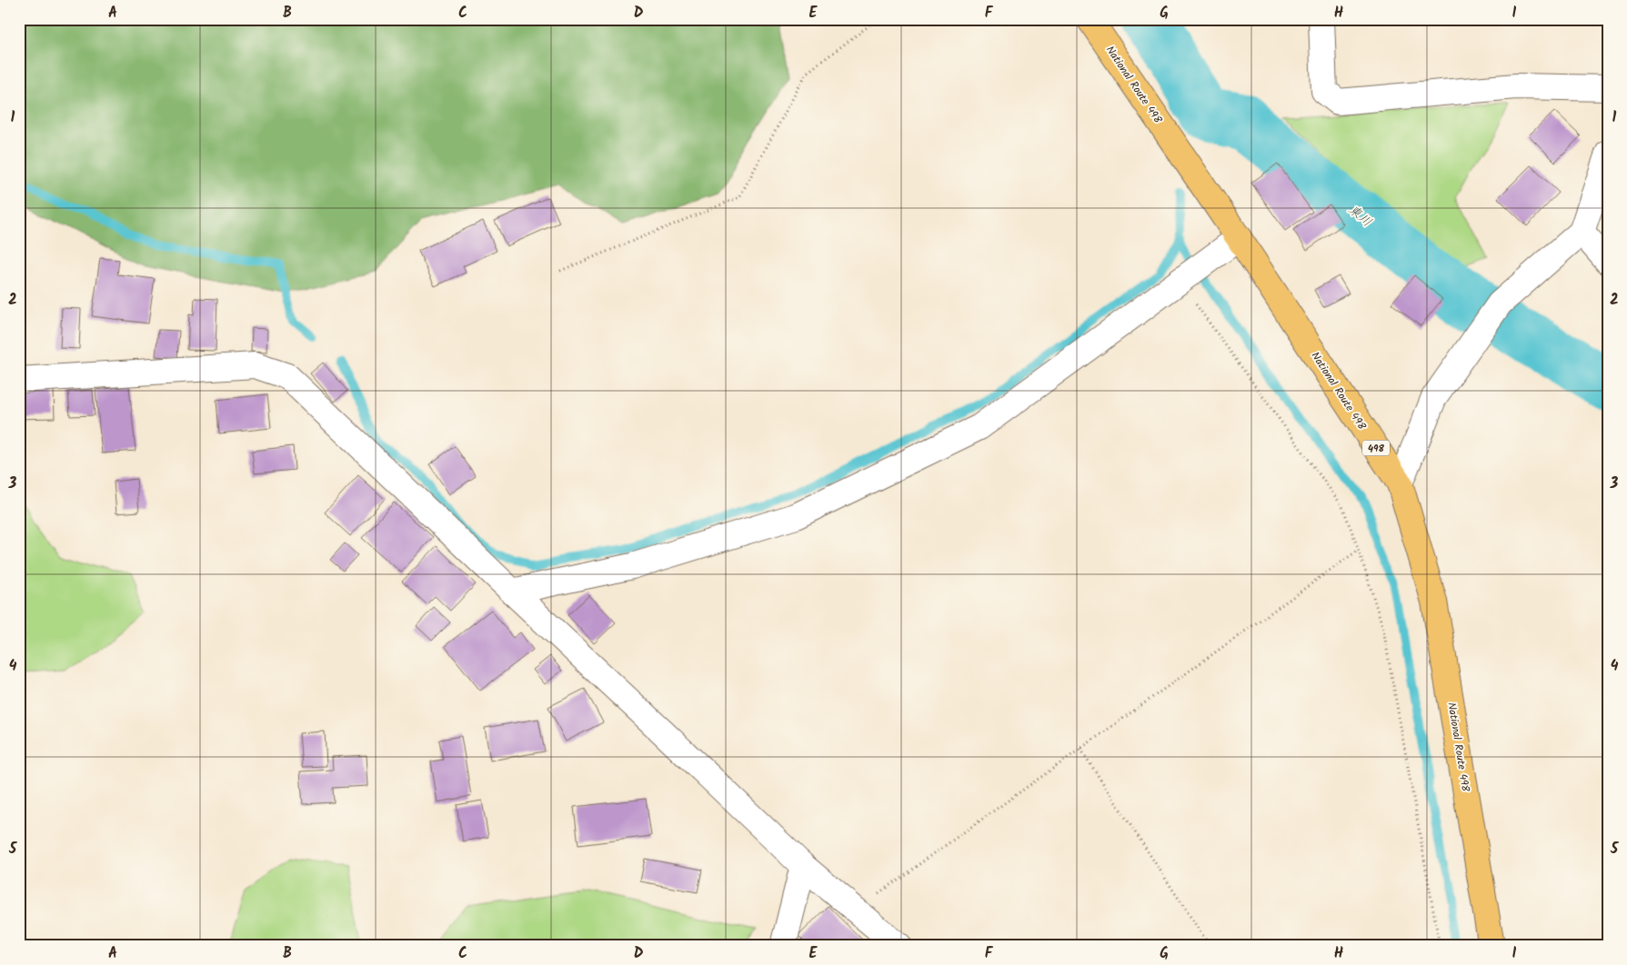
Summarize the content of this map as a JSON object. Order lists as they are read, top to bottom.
{
  "streets": {
    "highway": ["National Route 498", "498"]
  },
  "water": ["東川"],
  "grid": {
    "columns": [
      "A",
      "B",
      "C",
      "D",
      "E",
      "F",
      "G",
      "H",
      "I"
    ],
    "rows": [
      "1",
      "2",
      "3",
      "4",
      "5"
    ]
  }
}
